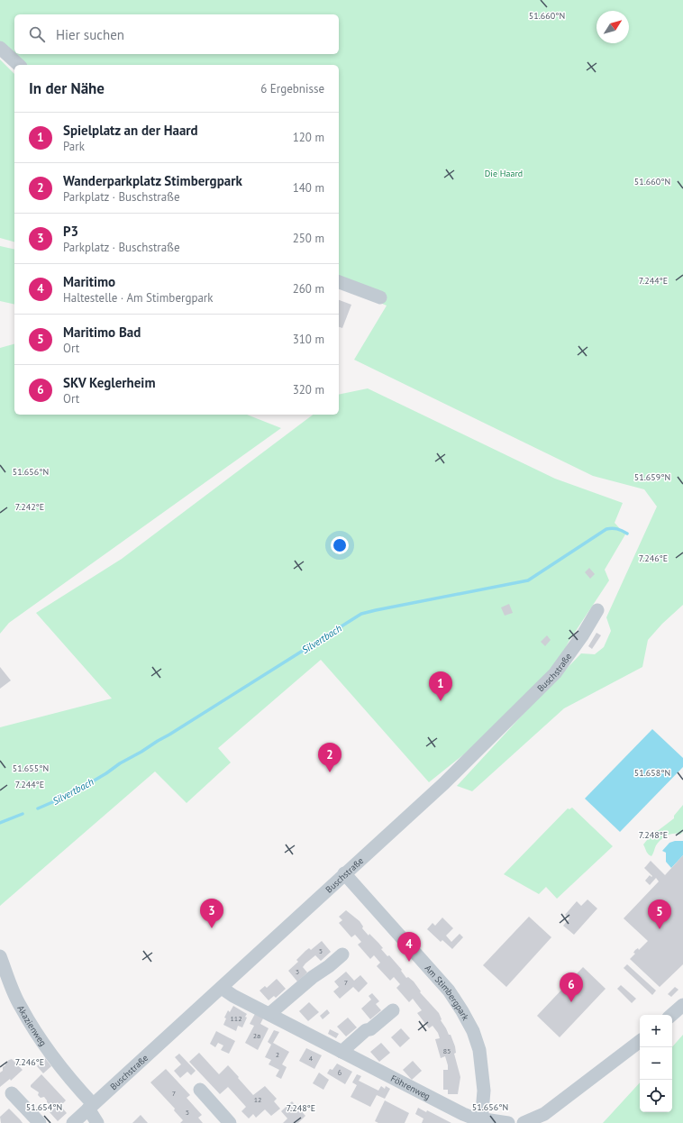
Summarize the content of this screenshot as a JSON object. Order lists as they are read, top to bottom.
{
  "streets": {
    "street": [
      "Buschstraße",
      "Am Stimbergpark",
      "Akazienweg",
      "Föhrenweg"
    ]
  },
  "crossings": [
    ["Buschstraße", "Am Stimbergpark"],
    ["Buschstraße", "Akazienweg"],
    ["Buschstraße", "Föhrenweg"],
    ["Am Stimbergpark", "Föhrenweg"]
  ],
  "water": ["Silvertbach"],
  "parks": ["Die Haard"],
  "house_numbers": [
    "5",
    "3",
    "7",
    "112",
    "2a",
    "85",
    "2",
    "4",
    "6",
    "7",
    "12",
    "5"
  ],
  "north": "top right",
  "page": {
    "search": "Hier suchen",
    "heading": ["In der Nähe", "6 Ergebnisse"],
    "list": [
      {
        "mark": "1",
        "name": "Spielplatz an der Haard",
        "note": "Park",
        "value": "120 m"
      },
      {
        "mark": "2",
        "name": "Wanderparkplatz Stimbergpark",
        "note": "Parkplatz · Buschstraße",
        "value": "140 m"
      },
      {
        "mark": "3",
        "name": "P3",
        "note": "Parkplatz · Buschstraße",
        "value": "250 m"
      },
      {
        "mark": "4",
        "name": "Maritimo",
        "note": "Haltestelle · Am Stimbergpark",
        "value": "260 m"
      },
      {
        "mark": "5",
        "name": "Maritimo Bad",
        "note": "Ort",
        "value": "310 m"
      },
      {
        "mark": "6",
        "name": "SKV Keglerheim",
        "note": "Ort",
        "value": "320 m"
      }
    ],
    "pins": [
      "1",
      "2",
      "3",
      "5",
      "4",
      "6"
    ],
    "map_buttons": ["+", "−"]
  },
  "coordinates": [
    "51.660°N",
    "7.244°E",
    "51.656°N",
    "51.659°N",
    "7.242°E",
    "7.246°E",
    "51.655°N",
    "51.658°N",
    "7.248°E",
    "51.654°N"
  ]
}
